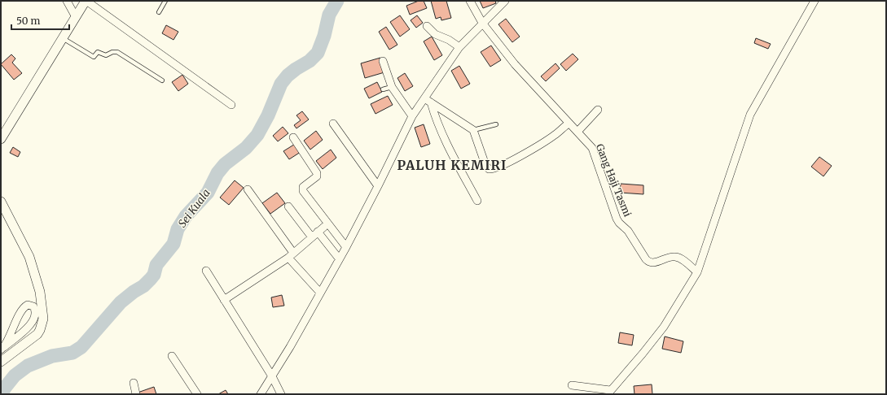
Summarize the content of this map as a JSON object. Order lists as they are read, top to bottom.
{
  "streets": {
    "street": ["Gang Haji Tasmi"]
  },
  "districts": ["PALUH KEMIRI"],
  "water": ["Sei Kuala"],
  "scale_bar": "50 m"
}
